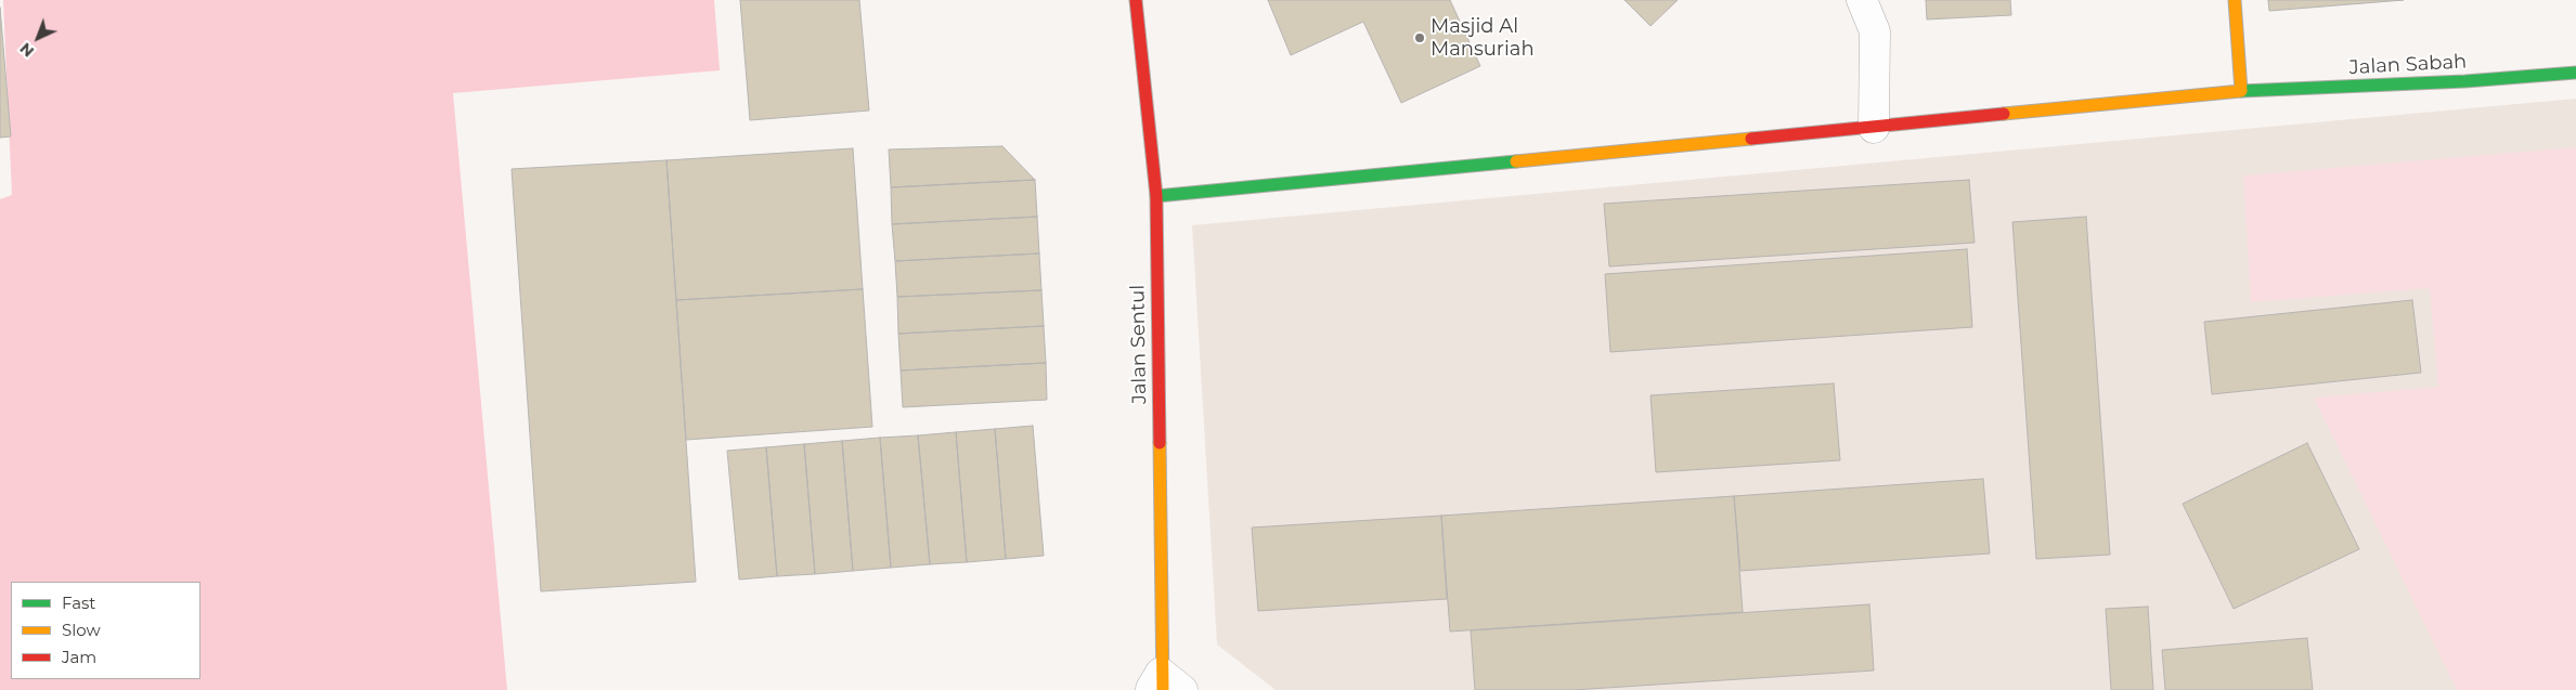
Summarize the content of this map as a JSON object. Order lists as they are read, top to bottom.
{
  "streets": {
    "street": ["Jalan Sabah", "Jalan Sentul"]
  },
  "crossings": [
    ["Jalan Sabah", "Jalan Sentul"]
  ],
  "places": ["Masjid Al Mansuriah"],
  "legend": ["Fast", "Slow", "Jam"],
  "north": "bottom left"
}
